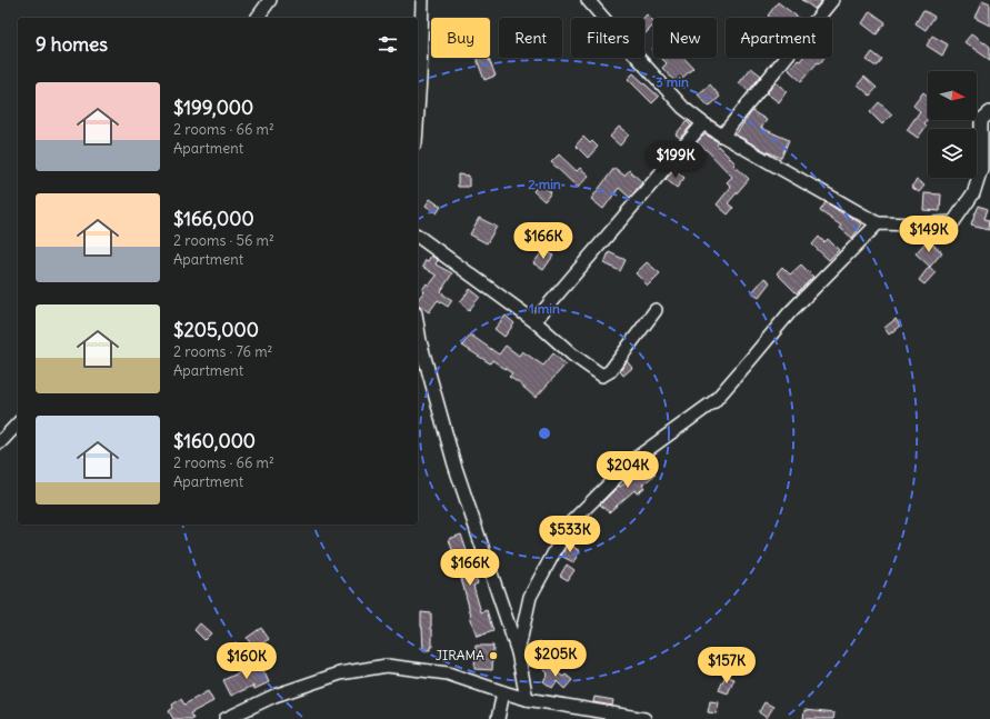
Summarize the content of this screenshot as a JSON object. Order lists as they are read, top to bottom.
{
  "places": ["JIRAMA"],
  "north": "right",
  "page": {
    "chip": [
      "Buy",
      "Rent",
      "Filters",
      "New",
      "Apartment"
    ],
    "heading": "9 homes",
    "list": [
      {
        "name": "$199,000",
        "note": "2 rooms · 66 m² · Apartment"
      },
      {
        "name": "$166,000",
        "note": "2 rooms · 56 m² · Apartment"
      },
      {
        "name": "$205,000",
        "note": "2 rooms · 76 m² · Apartment"
      },
      {
        "name": "$160,000",
        "note": "2 rooms · 66 m² · Apartment"
      }
    ],
    "price": [
      "$199K",
      "$149K",
      "$166K",
      "$204K",
      "$533K",
      "$166K",
      "$205K",
      "$160K",
      "$157K"
    ]
  },
  "rings": ["3 min", "2 min", "1 min"]
}
